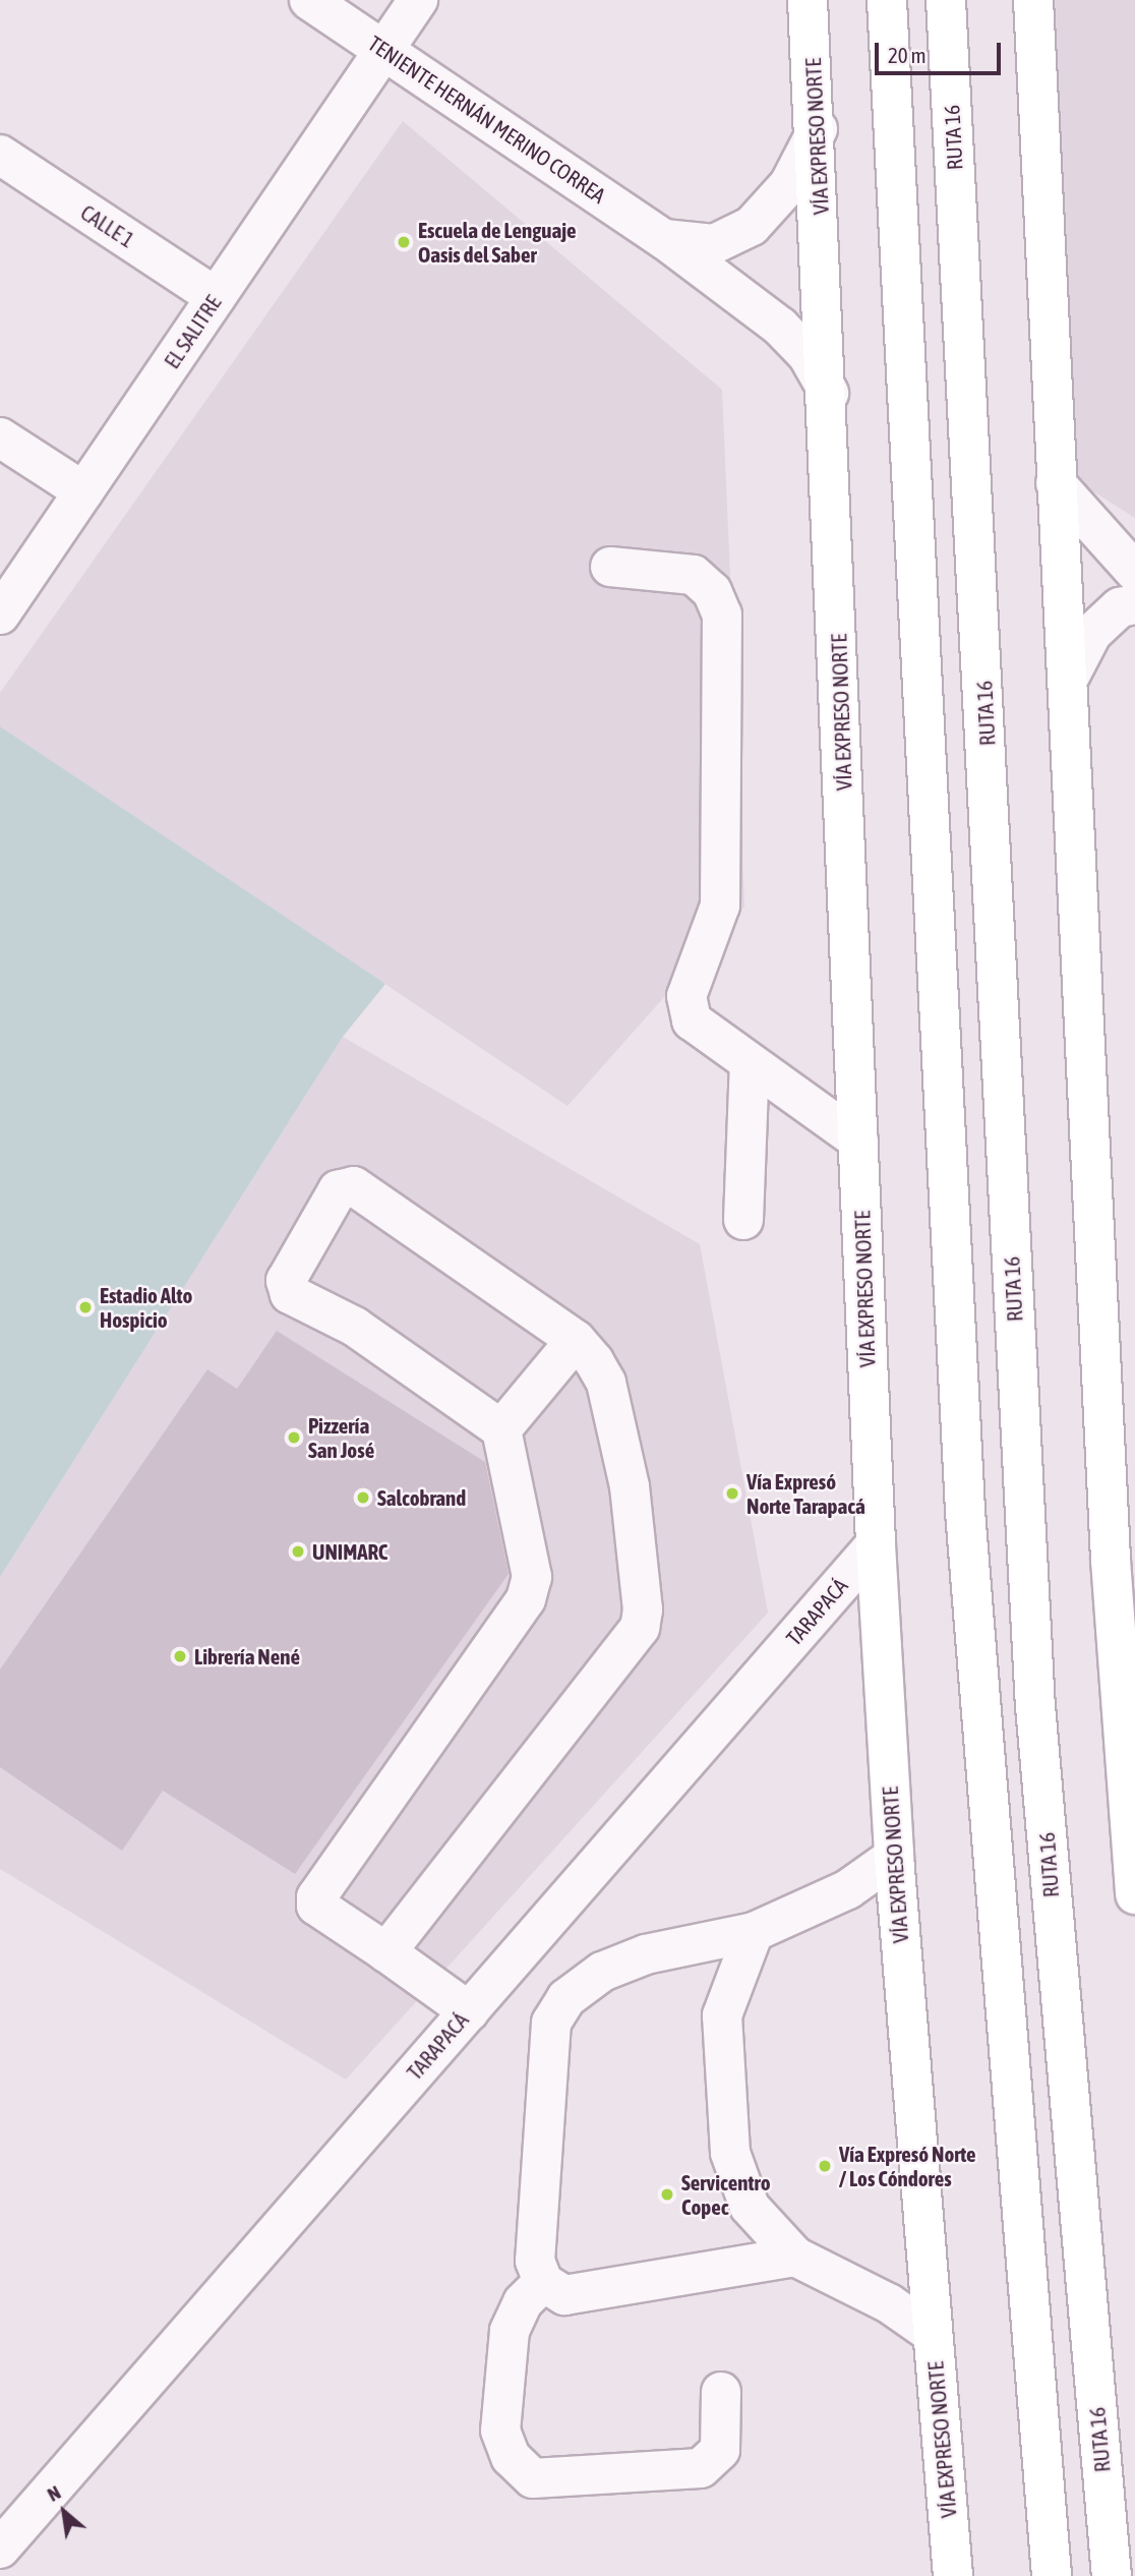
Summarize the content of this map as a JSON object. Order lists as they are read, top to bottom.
{
  "streets": {
    "main road": ["VÍA EXPRESO NORTE", "RUTA 16"],
    "street": [
      "TENIENTE HERNÁN MERINO CORREA",
      "CALLE 1",
      "EL SALITRE",
      "TARAPACÁ"
    ]
  },
  "crossings": [
    ["TENIENTE HERNÁN MERINO CORREA", "VÍA EXPRESO NORTE"],
    ["TENIENTE HERNÁN MERINO CORREA", "EL SALITRE"],
    ["VÍA EXPRESO NORTE", "TARAPACÁ"],
    ["CALLE 1", "EL SALITRE"]
  ],
  "places": [
    "Escuela de Lenguaje Oasis del Saber",
    "Estadio Alto Hospicio",
    "Pizzería San José",
    "Vía Expresó Norte Tarapacá",
    "Salcobrand",
    "UNIMARC",
    "Librería Nené",
    "Vía Expresó Norte / Los Cóndores",
    "Servicentro Copec"
  ],
  "scale_bar": "20 m",
  "north": "top left"
}
